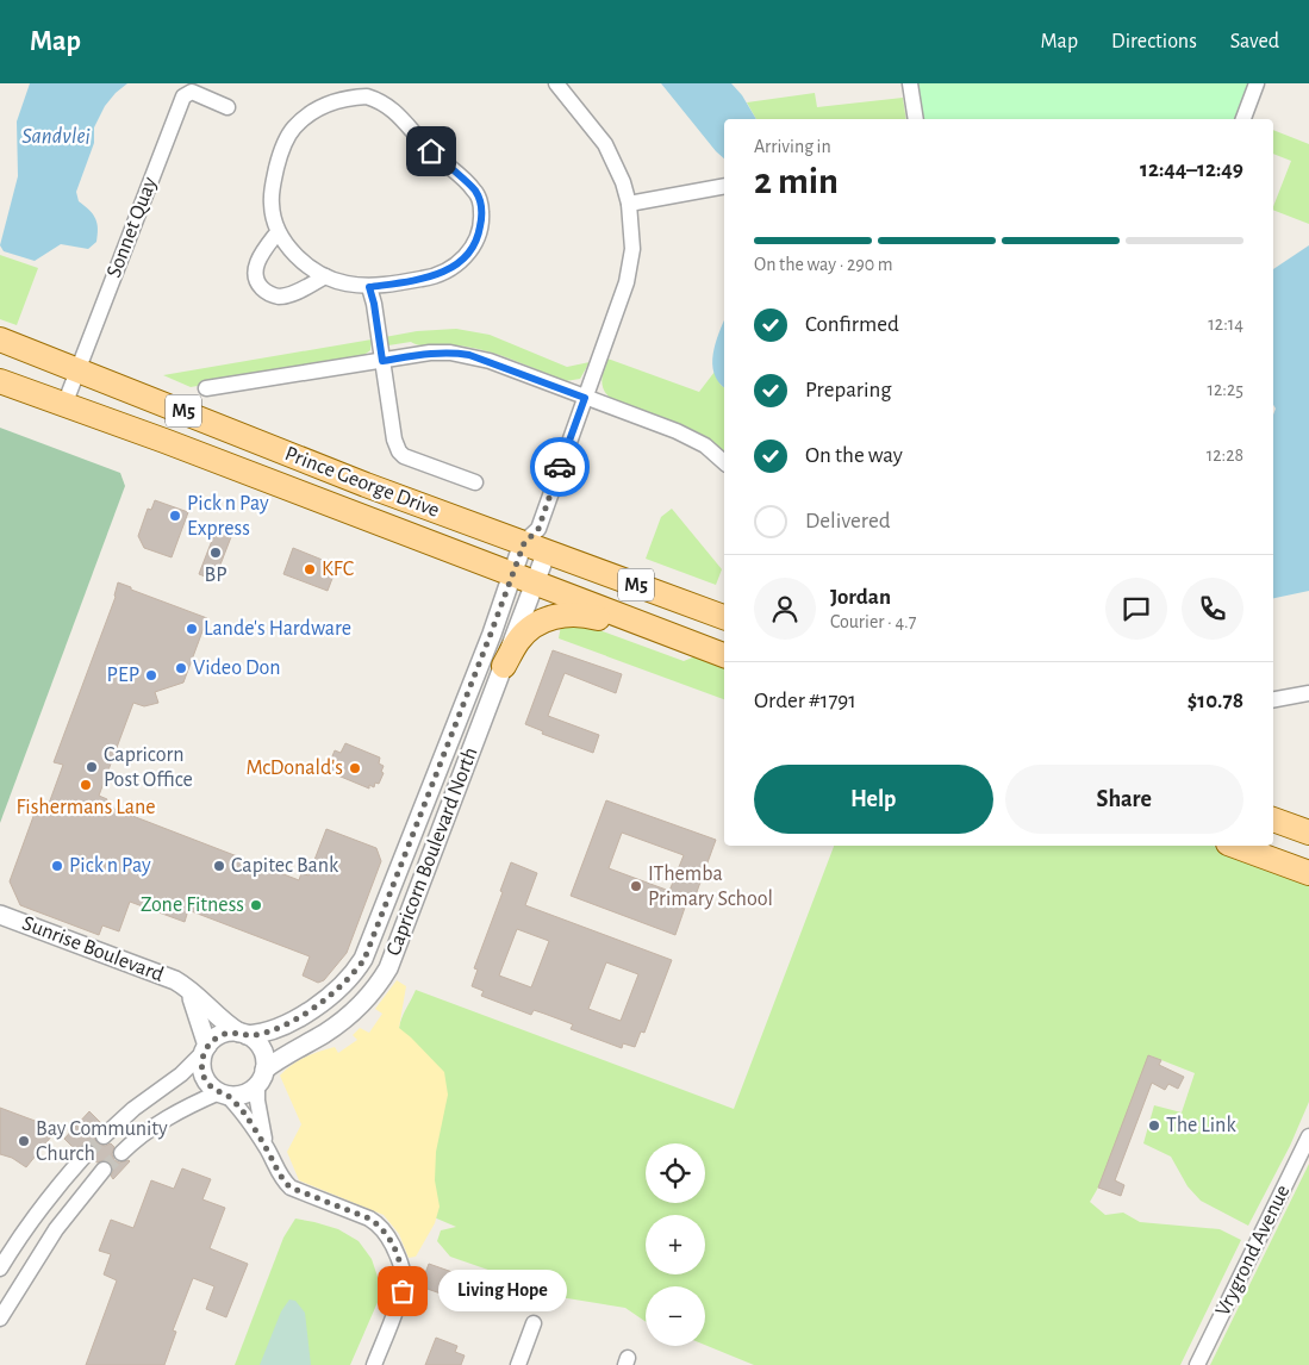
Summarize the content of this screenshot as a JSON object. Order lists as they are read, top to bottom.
{
  "streets": {
    "main road": ["M5", "Prince George Drive"],
    "street": [
      "Sonnet Quay",
      "Capricorn Boulevard North",
      "Sunrise Boulevard",
      "Vrygrond Avenue"
    ]
  },
  "crossings": [
    ["Sonnet Quay", "Prince George Drive"],
    ["Prince George Drive", "Capricorn Boulevard North"],
    ["Capricorn Boulevard North", "Sunrise Boulevard"]
  ],
  "water": ["Sandvlei"],
  "places": [
    "Pick n Pay Express",
    "BP",
    "KFC",
    "Lande's Hardware",
    "Video Don",
    "PEP",
    "Capricorn Post Office",
    "McDonald's",
    "Fishermans Lane",
    "Pick n Pay",
    "Capitec Bank",
    "IThemba Primary School",
    "Zone Fitness",
    "The Link",
    "Bay Community Church",
    "Living Hope"
  ],
  "page": {
    "header": "Map",
    "nav": ["Map", "Directions", "Saved"],
    "heading": ["2 min", "Arriving in", "12:44–12:49"],
    "panel": [
      "Jordan",
      "Courier · 4.7",
      "Order #1791",
      "$10.78"
    ],
    "bar": "On the way · 290 m",
    "list": [
      ["Confirmed", "12:14"],
      ["Preparing", "12:25"],
      ["On the way", "12:28"],
      "Delivered"
    ],
    "buttons": ["Help", "Share"],
    "map_buttons": ["+", "−"],
    "bubble": "Living Hope"
  }
}
